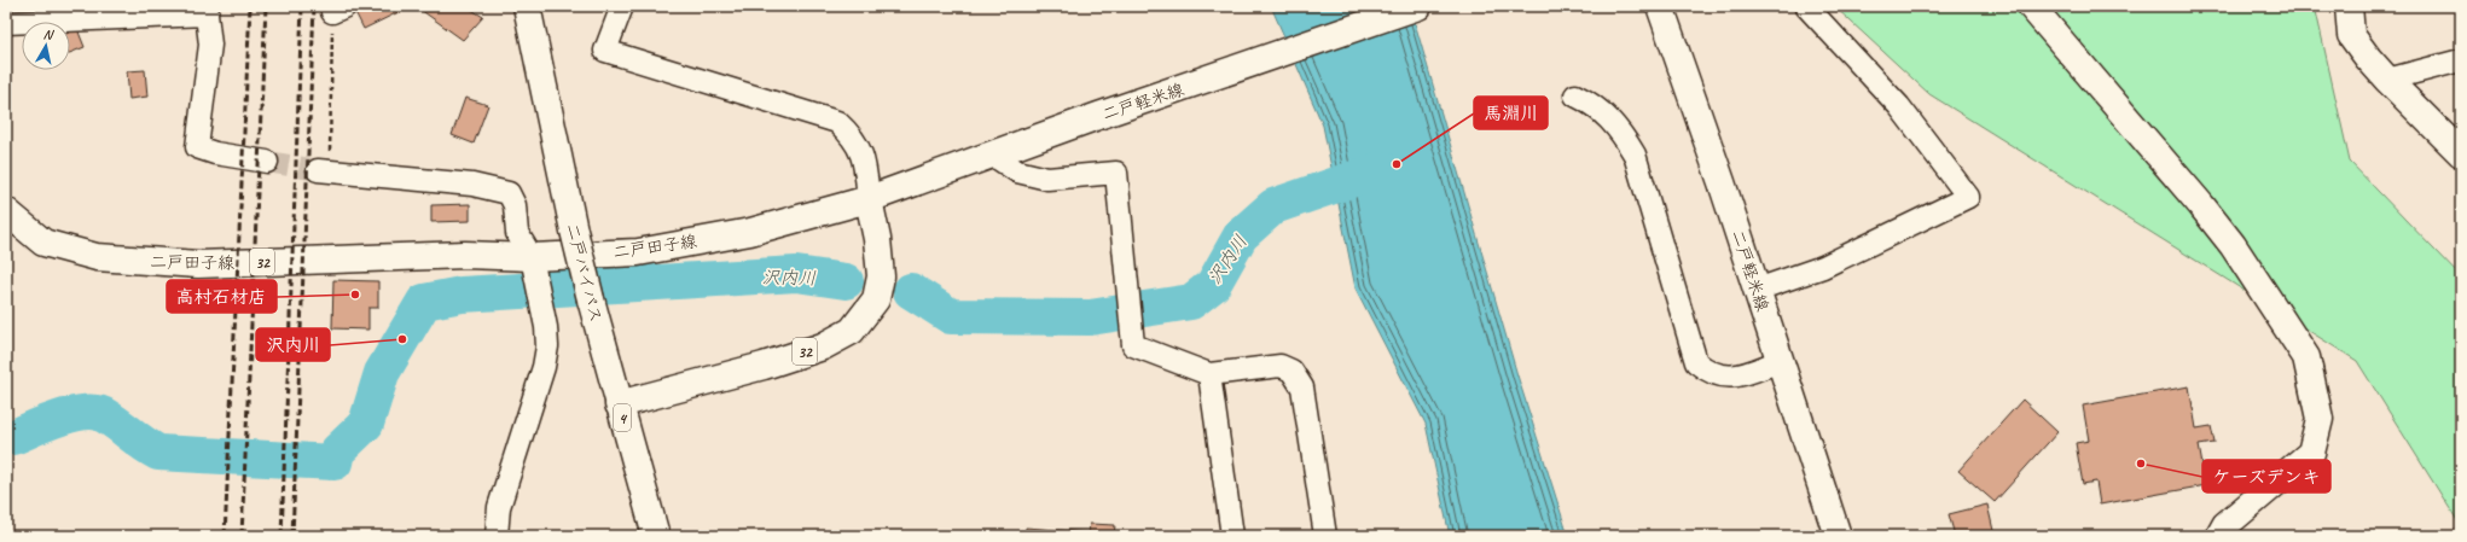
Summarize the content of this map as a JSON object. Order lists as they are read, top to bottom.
{
  "streets": {
    "main road": [
      "二戸軽米線",
      "二戸田子線",
      "32",
      "二戸バイパス",
      "4"
    ]
  },
  "crossings": [
    ["二戸軽米線", "二戸田子線"],
    ["二戸軽米線", "32"],
    ["二戸田子線", "32"],
    ["32", "二戸バイパス"]
  ],
  "water": ["沢内川"],
  "places": [
    "馬淵川",
    "高村石材店",
    "沢内川",
    "ケーズデンキ"
  ],
  "north": "top"
}
